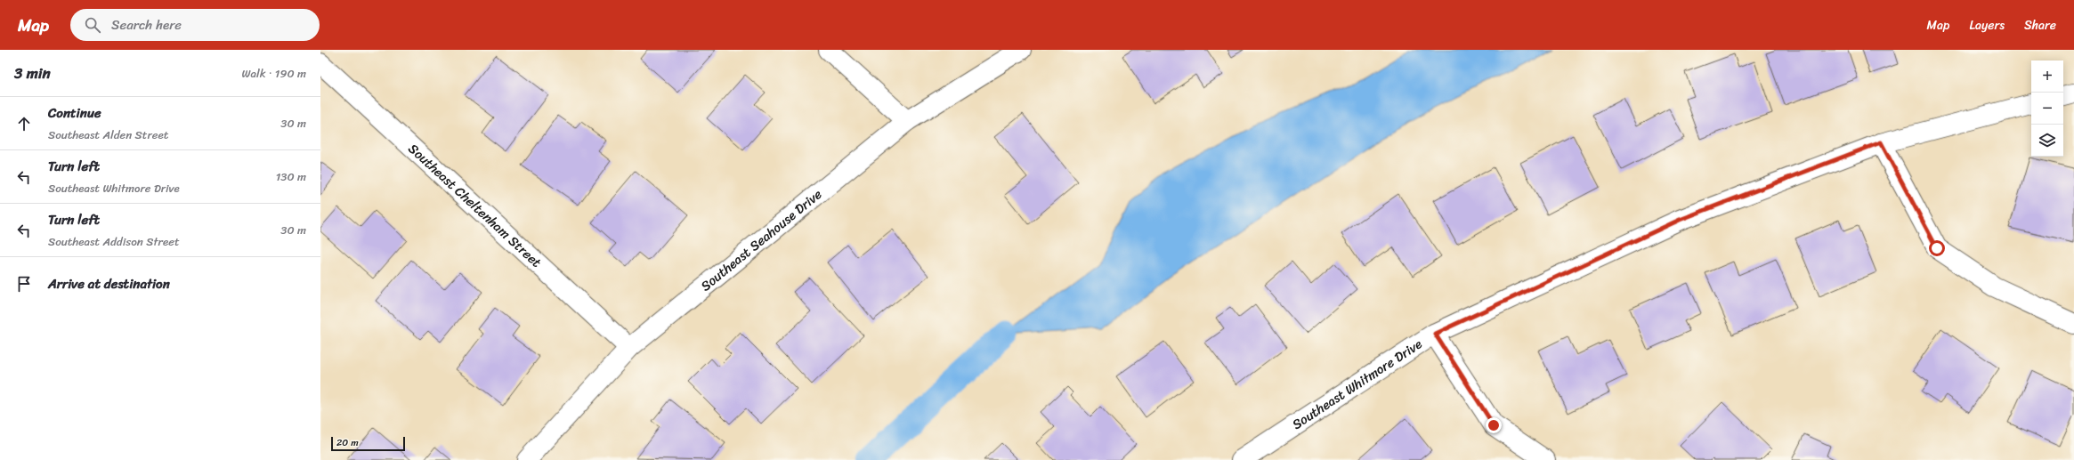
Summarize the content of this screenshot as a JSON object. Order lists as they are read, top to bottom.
{
  "streets": {
    "street": ["Southeast Cheltenham Street", "Southeast Seahouse Drive", "Southeast Whitmore Drive"]
  },
  "crossings": [
    ["Southeast Cheltenham Street", "Southeast Seahouse Drive"]
  ],
  "scale_bar": "20 m",
  "page": {
    "header": "Map",
    "search": "Search here",
    "nav": ["Map", "Layers", "Share"],
    "heading": ["3 min", "Walk · 190 m"],
    "map_buttons": ["+", "−"],
    "list": [
      ["Continue", "Southeast Alden Street", "30 m"],
      ["Turn left", "Southeast Whitmore Drive", "130 m"],
      ["Turn left", "Southeast Addison Street", "30 m"],
      "Arrive at destination"
    ],
    "scale": "20 m"
  }
}
